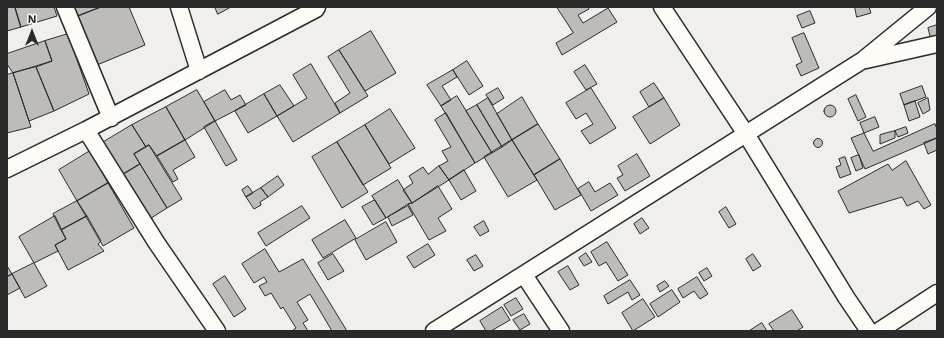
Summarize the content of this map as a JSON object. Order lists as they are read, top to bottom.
{
  "north": "top"
}
